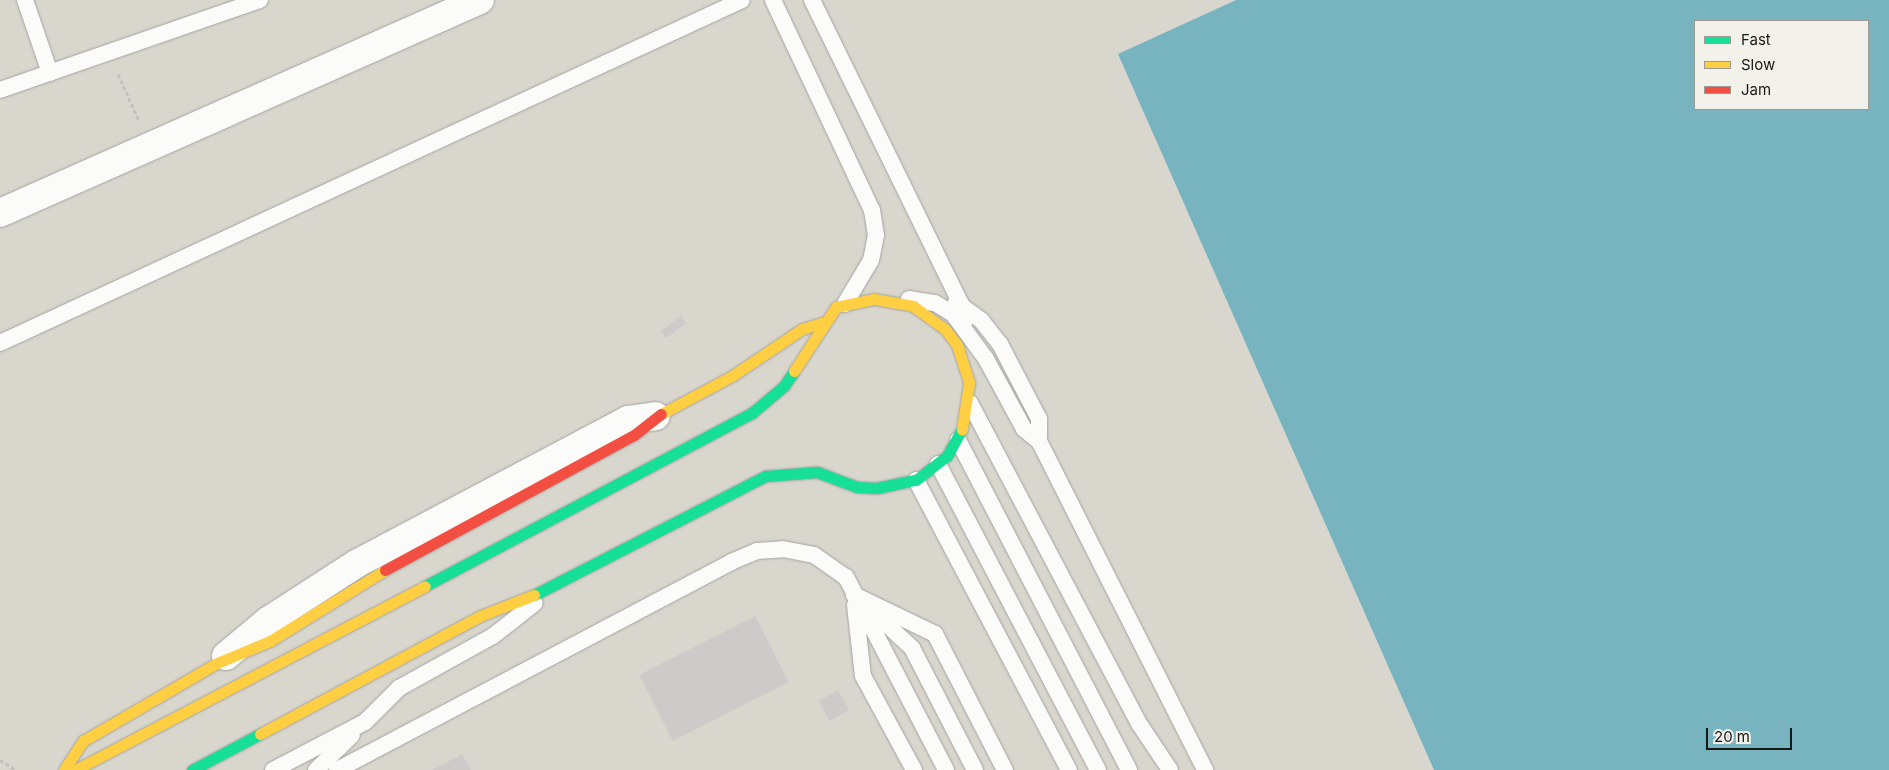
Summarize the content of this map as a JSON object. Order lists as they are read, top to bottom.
{
  "legend": ["Fast", "Slow", "Jam"],
  "scale_bar": "20 m"
}
